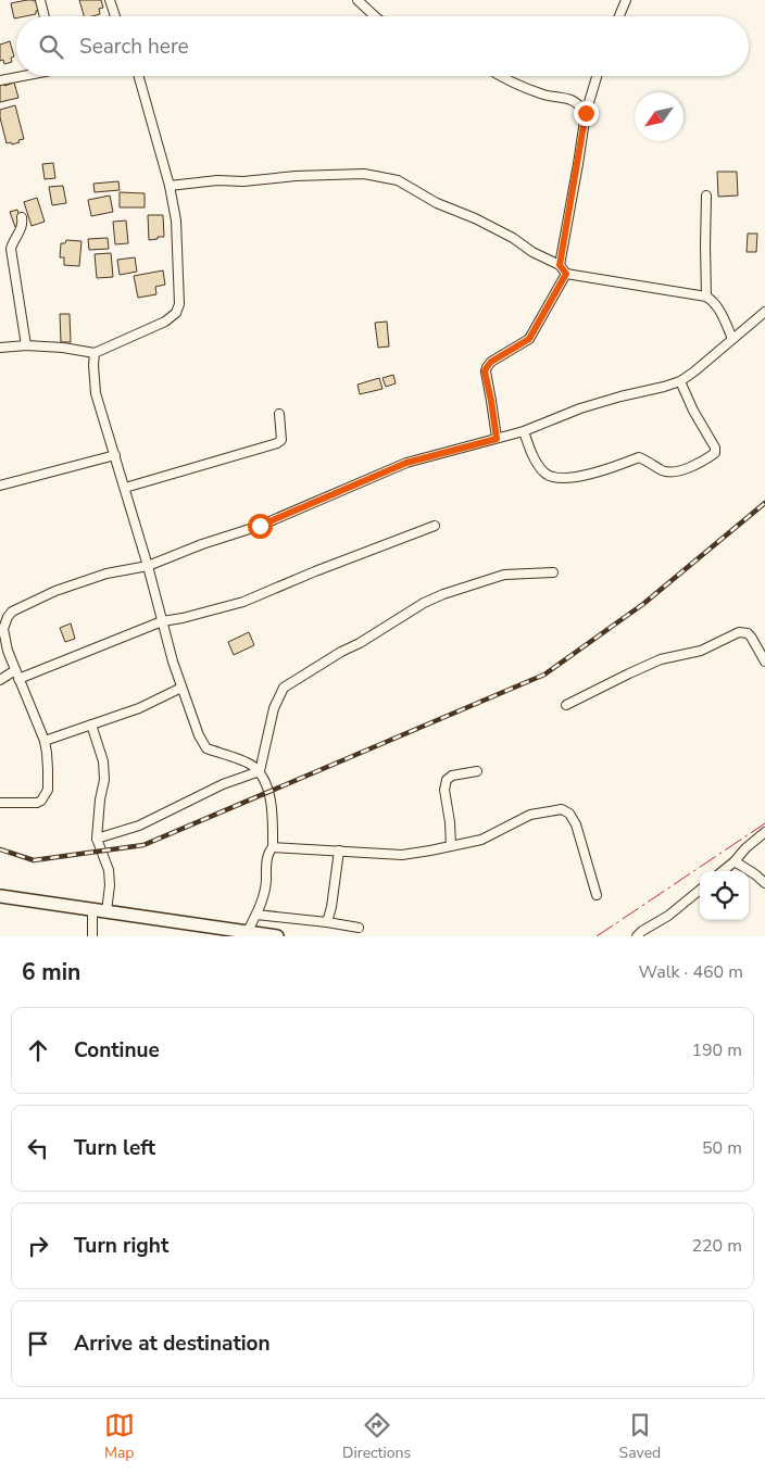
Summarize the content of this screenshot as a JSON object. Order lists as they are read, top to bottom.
{
  "north": "bottom left",
  "page": {
    "search": "Search here",
    "heading": ["6 min", "Walk · 460 m"],
    "list": [
      ["Continue", "190 m"],
      ["Turn left", "50 m"],
      ["Turn right", "220 m"],
      "Arrive at destination"
    ],
    "nav": ["Map", "Directions", "Saved"]
  }
}
